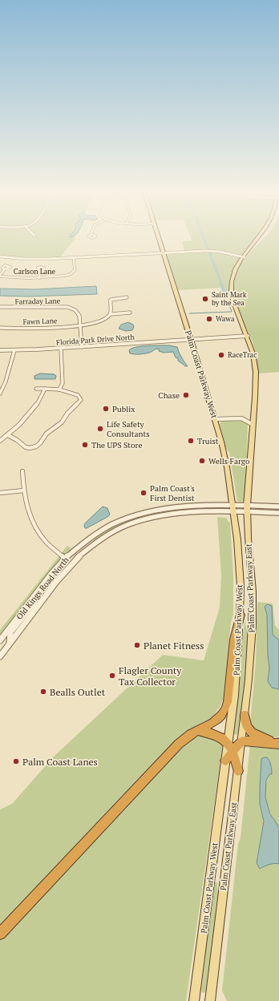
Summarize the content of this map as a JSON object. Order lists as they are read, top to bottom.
{
  "streets": {
    "main road": ["Palm Coast Parkway West", "Palm Coast Parkway East"],
    "street": [
      "Carlson Lane",
      "Farraday Lane",
      "Fawn Lane",
      "Florida Park Drive North",
      "Old Kings Road North"
    ]
  },
  "crossings": [
    ["Farraday Lane", "Fawn Lane"],
    ["Farraday Lane", "Florida Park Drive North"],
    ["Florida Park Drive North", "Palm Coast Parkway West"],
    ["Florida Park Drive North", "Palm Coast Parkway East"],
    ["Palm Coast Parkway West", "Old Kings Road North"]
  ],
  "places": [
    "Saint Mark by the Sea",
    "Wawa",
    "RaceTrac",
    "Chase",
    "Publix",
    "Life Safety Consultants",
    "Truist",
    "The UPS Store",
    "Wells Fargo",
    "Palm Coast's First Dentist",
    "Planet Fitness",
    "Flagler County Tax Collector",
    "Bealls Outlet",
    "Palm Coast Lanes"
  ]
}
